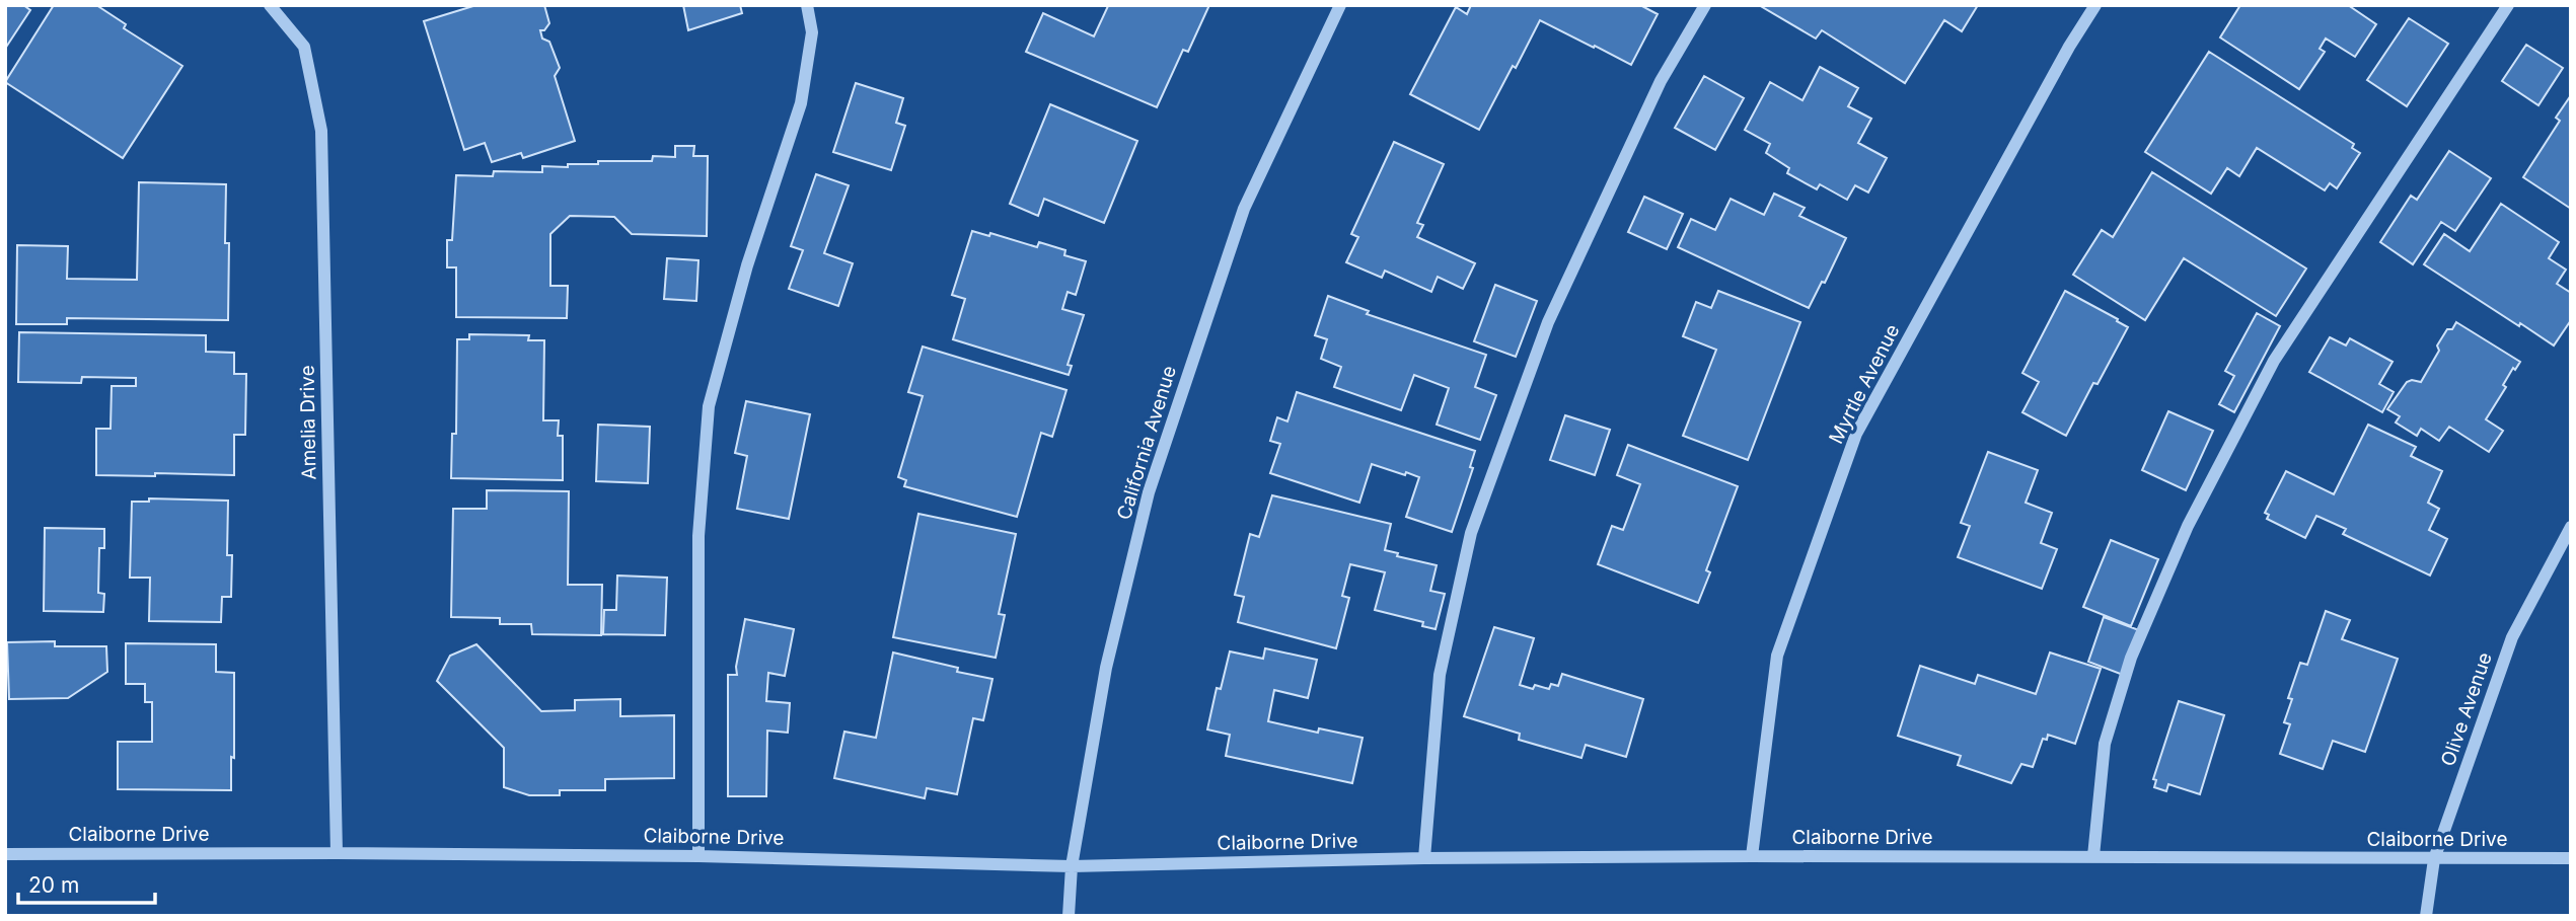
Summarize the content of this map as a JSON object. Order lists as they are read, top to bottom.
{
  "streets": {
    "street": [
      "Myrtle Avenue",
      "Amelia Drive",
      "California Avenue",
      "Olive Avenue",
      "Claiborne Drive"
    ]
  },
  "crossings": [
    ["Myrtle Avenue", "Claiborne Drive"],
    ["Amelia Drive", "Claiborne Drive"],
    ["California Avenue", "Claiborne Drive"],
    ["Olive Avenue", "Claiborne Drive"]
  ],
  "scale_bar": "20 m"
}
